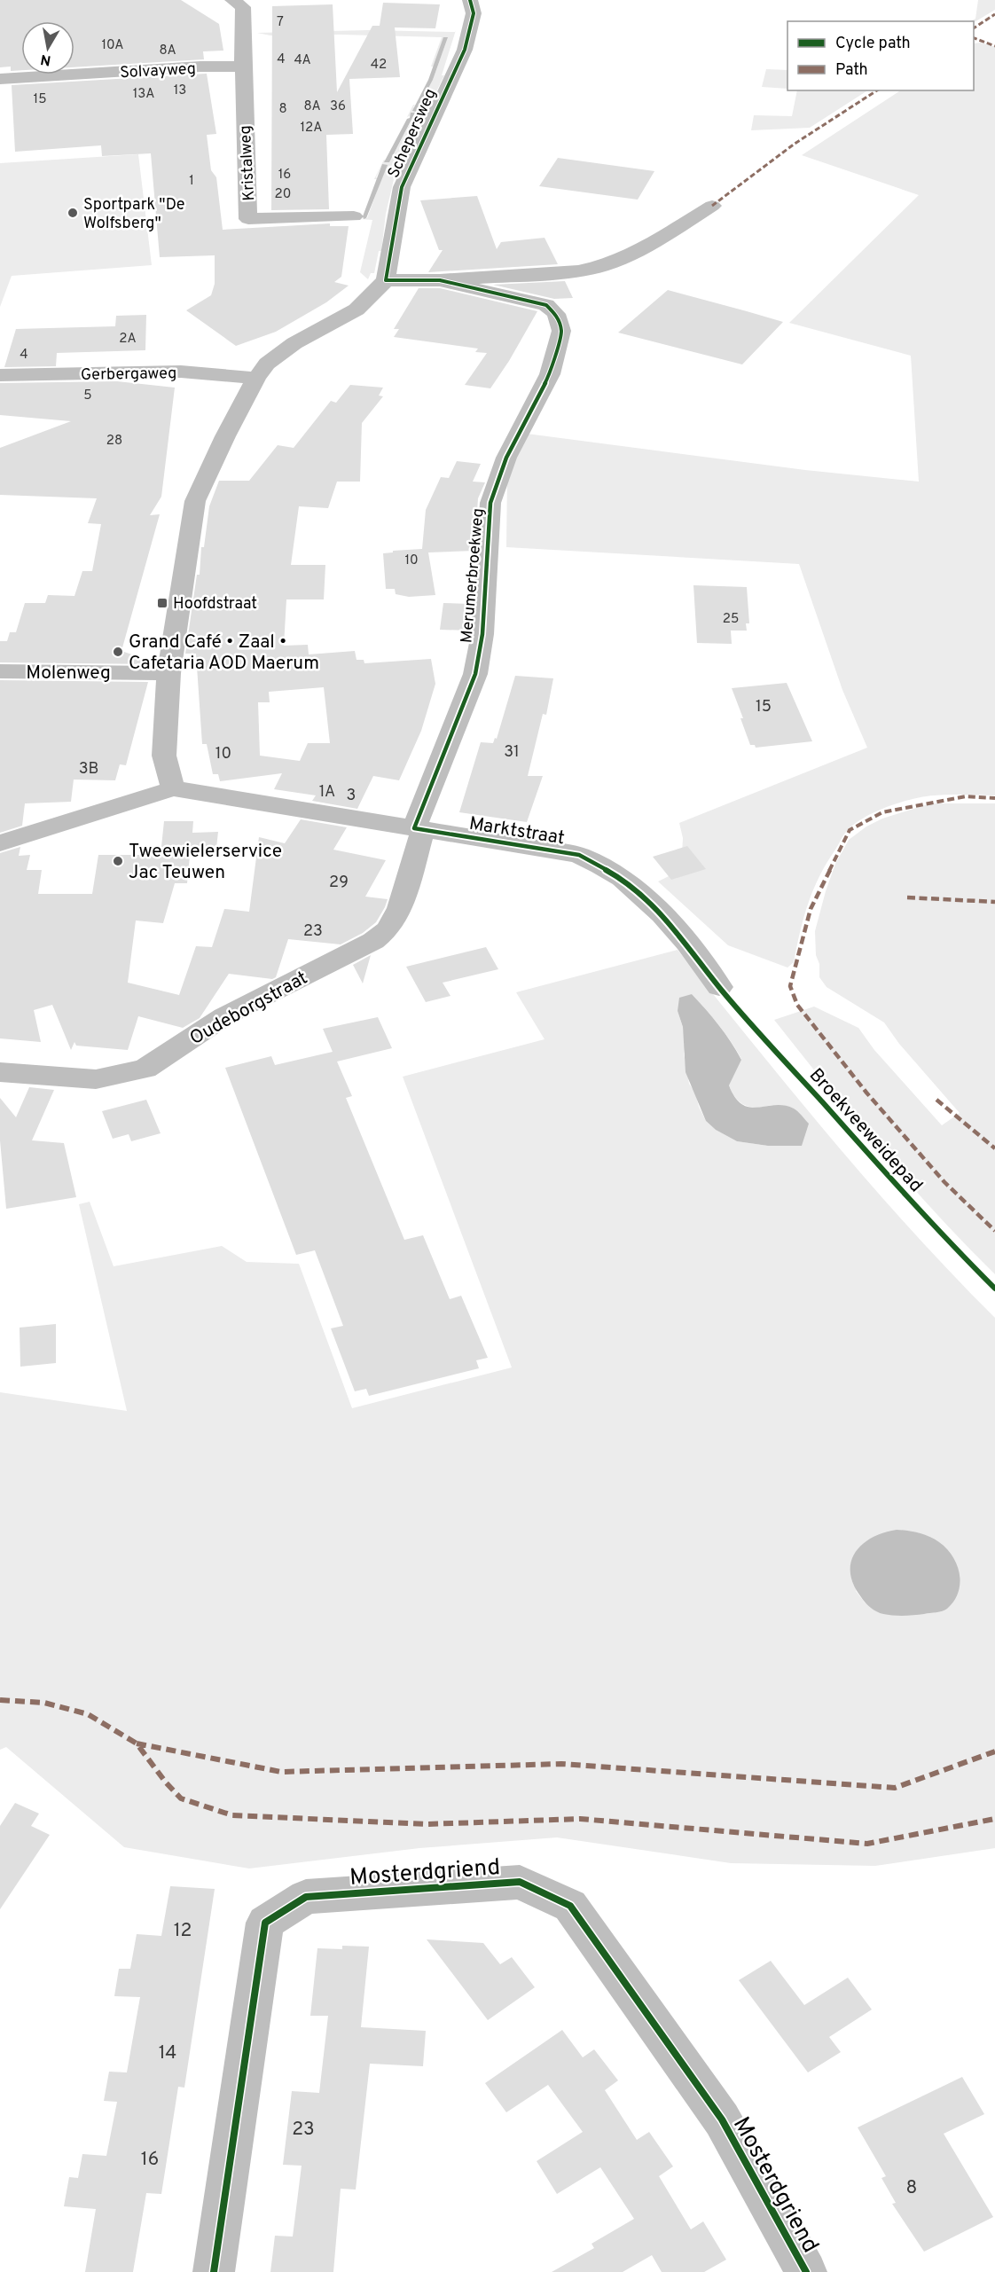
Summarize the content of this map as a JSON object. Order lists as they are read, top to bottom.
{
  "streets": {
    "street": [
      "Solvayweg",
      "Schepersweg",
      "Kristalweg",
      "Gerbergaweg",
      "Merumerbroekweg",
      "Molenweg",
      "Marktstraat",
      "Oudeborgstraat",
      "Mosterdgriend"
    ],
    "cycle path": ["Broekveeweidepad"]
  },
  "crossings": [
    ["Solvayweg", "Kristalweg"],
    ["Schepersweg", "Merumerbroekweg"],
    ["Merumerbroekweg", "Marktstraat"],
    ["Merumerbroekweg", "Oudeborgstraat"],
    ["Marktstraat", "Oudeborgstraat"]
  ],
  "places": {
    "other": ["Sportpark \"De Wolfsberg\"", "Grand Café • Zaal • Cafetaria AOD Maerum", "Tweewielerservice Jac Teuwen"],
    "transit": ["Hoofdstraat"]
  },
  "house_numbers": [
    "7",
    "10A",
    "8A",
    "4",
    "4A",
    "42",
    "13",
    "13A",
    "15",
    "8A",
    "36",
    "8",
    "12A",
    "16",
    "1",
    "20",
    "2A",
    "4",
    "5",
    "28",
    "10",
    "25",
    "15",
    "31",
    "10",
    "3B",
    "1A",
    "3",
    "29",
    "23",
    "12",
    "14",
    "23",
    "16",
    "8"
  ],
  "legend": ["Cycle path", "Path"],
  "north": "bottom"
}
